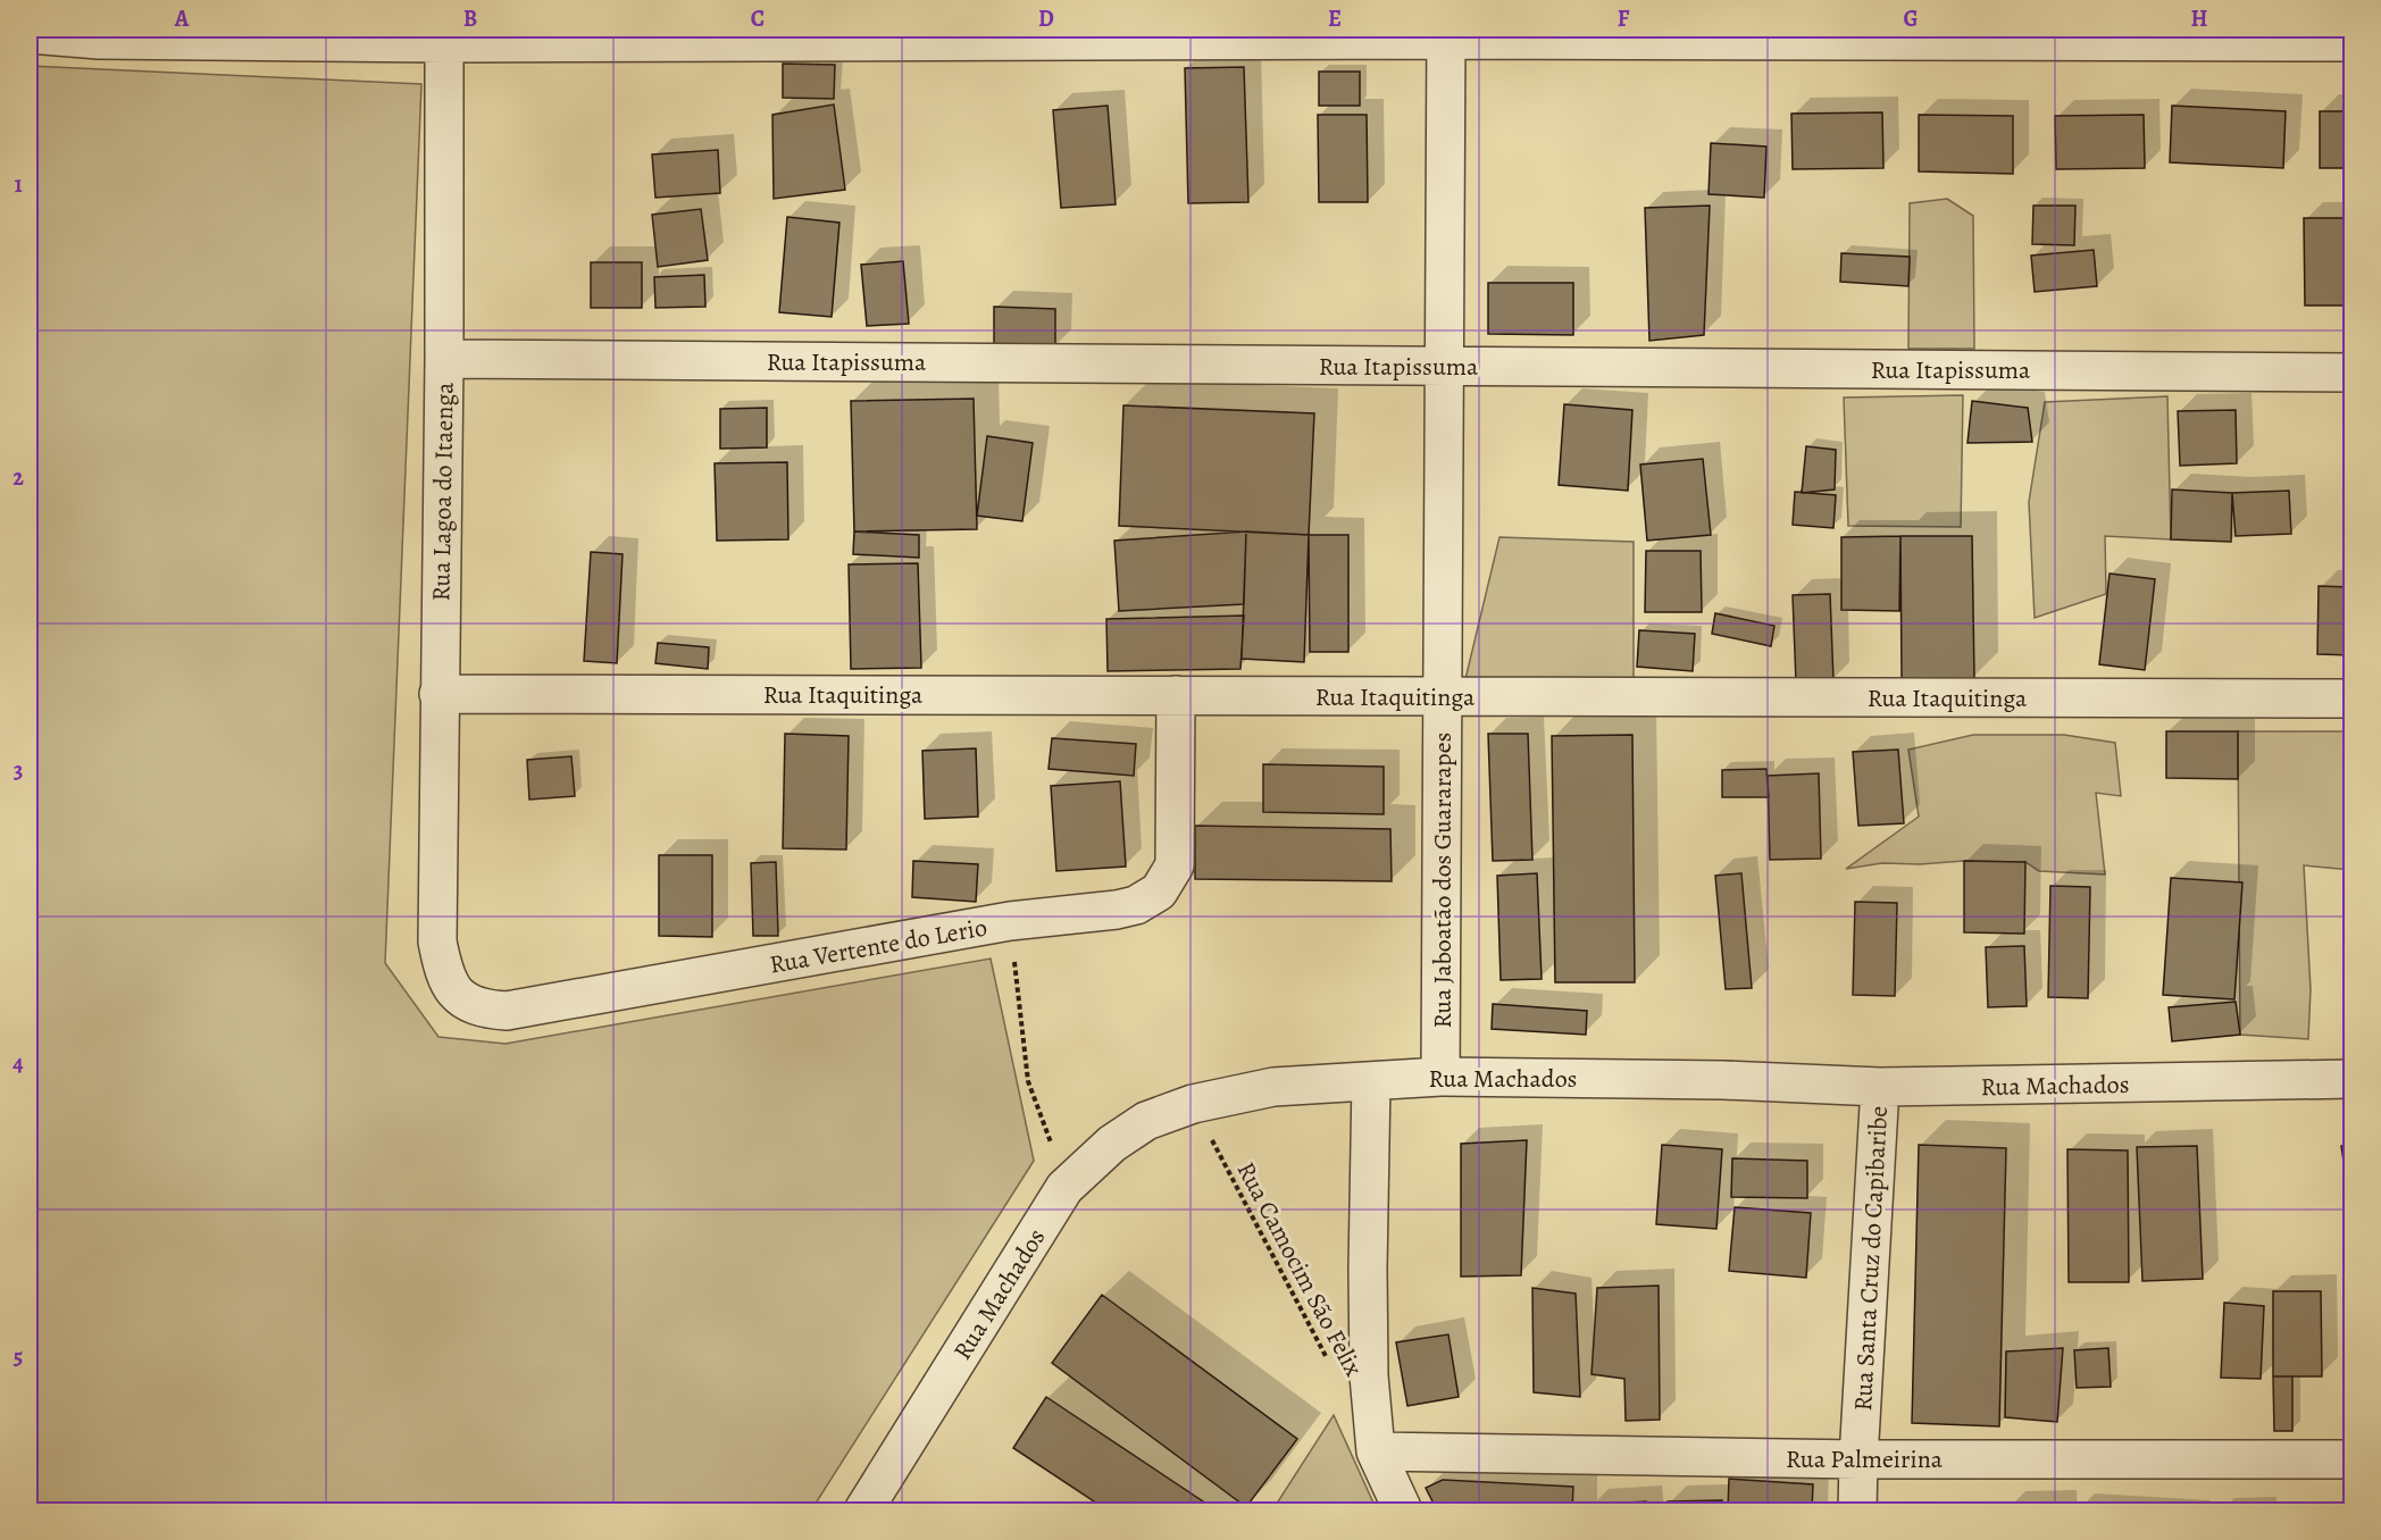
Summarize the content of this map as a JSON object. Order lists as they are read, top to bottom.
{
  "streets": {
    "street": [
      "Rua Itapissuma",
      "Rua Lagoa do Itaenga",
      "Rua Itaquitinga",
      "Rua Jaboatão dos Guararapes",
      "Rua Vertente do Lerio",
      "Rua Machados",
      "Rua Santa Cruz do Capibaribe",
      "Rua Palmeirina"
    ],
    "path": ["Rua Camocim São Felix"]
  },
  "crossings": [
    ["Rua Itapissuma", "Rua Lagoa do Itaenga"],
    ["Rua Itapissuma", "Rua Jaboatão dos Guararapes"],
    ["Rua Lagoa do Itaenga", "Rua Itaquitinga"],
    ["Rua Lagoa do Itaenga", "Rua Vertente do Lerio"],
    ["Rua Itaquitinga", "Rua Jaboatão dos Guararapes"],
    ["Rua Itaquitinga", "Rua Vertente do Lerio"],
    ["Rua Jaboatão dos Guararapes", "Rua Machados"],
    ["Rua Machados", "Rua Santa Cruz do Capibaribe"],
    ["Rua Machados", "Rua Camocim São Felix"],
    ["Rua Santa Cruz do Capibaribe", "Rua Palmeirina"]
  ],
  "grid": {
    "columns": [
      "A",
      "B",
      "C",
      "D",
      "E",
      "F",
      "G",
      "H"
    ],
    "rows": [
      "1",
      "2",
      "3",
      "4",
      "5"
    ]
  }
}
